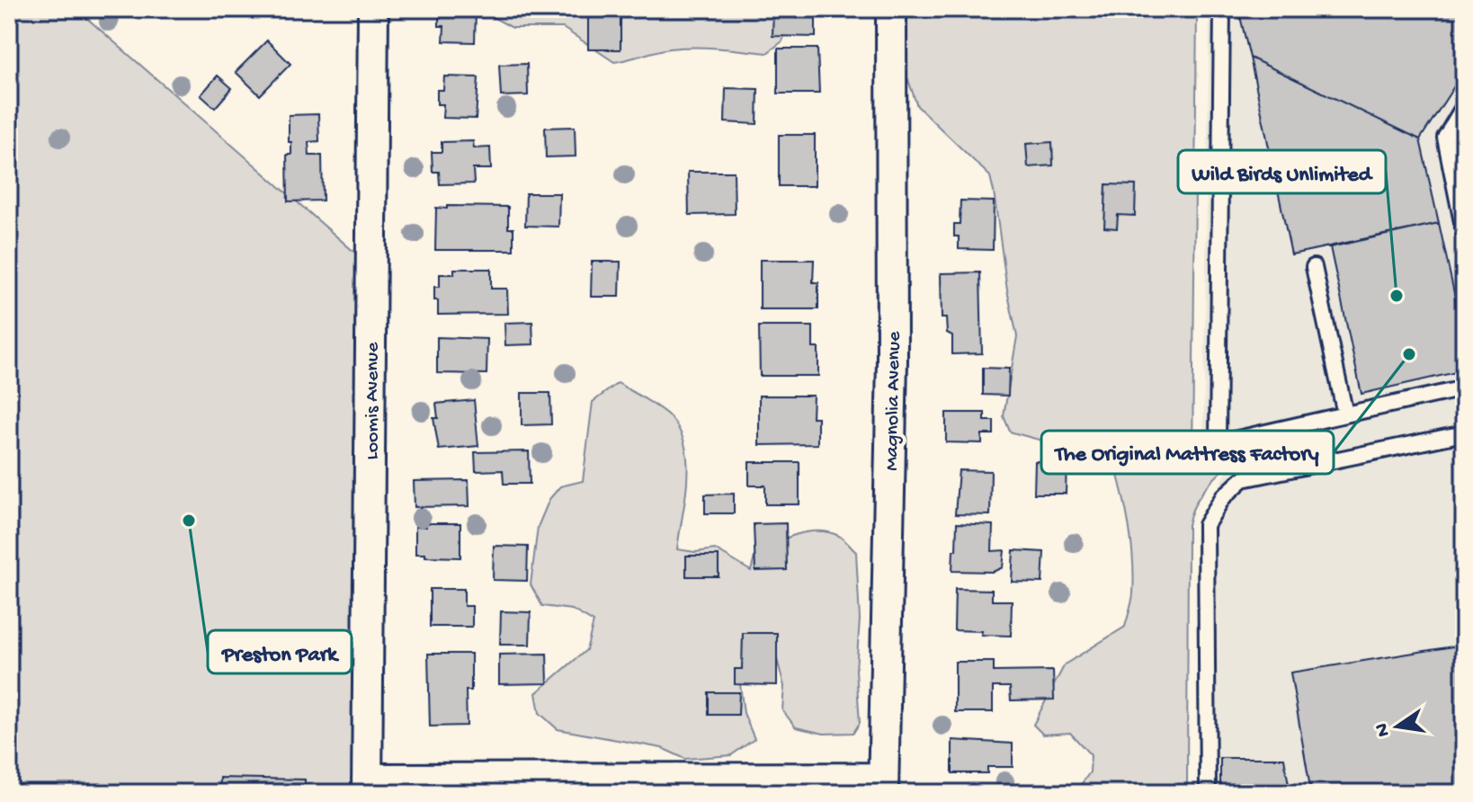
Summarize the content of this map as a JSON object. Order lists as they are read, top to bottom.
{
  "streets": {
    "street": ["Loomis Avenue", "Magnolia Avenue"]
  },
  "places": ["Wild Birds Unlimited", "The Original Mattress Factory", "Preston Park"],
  "north": "left"
}
